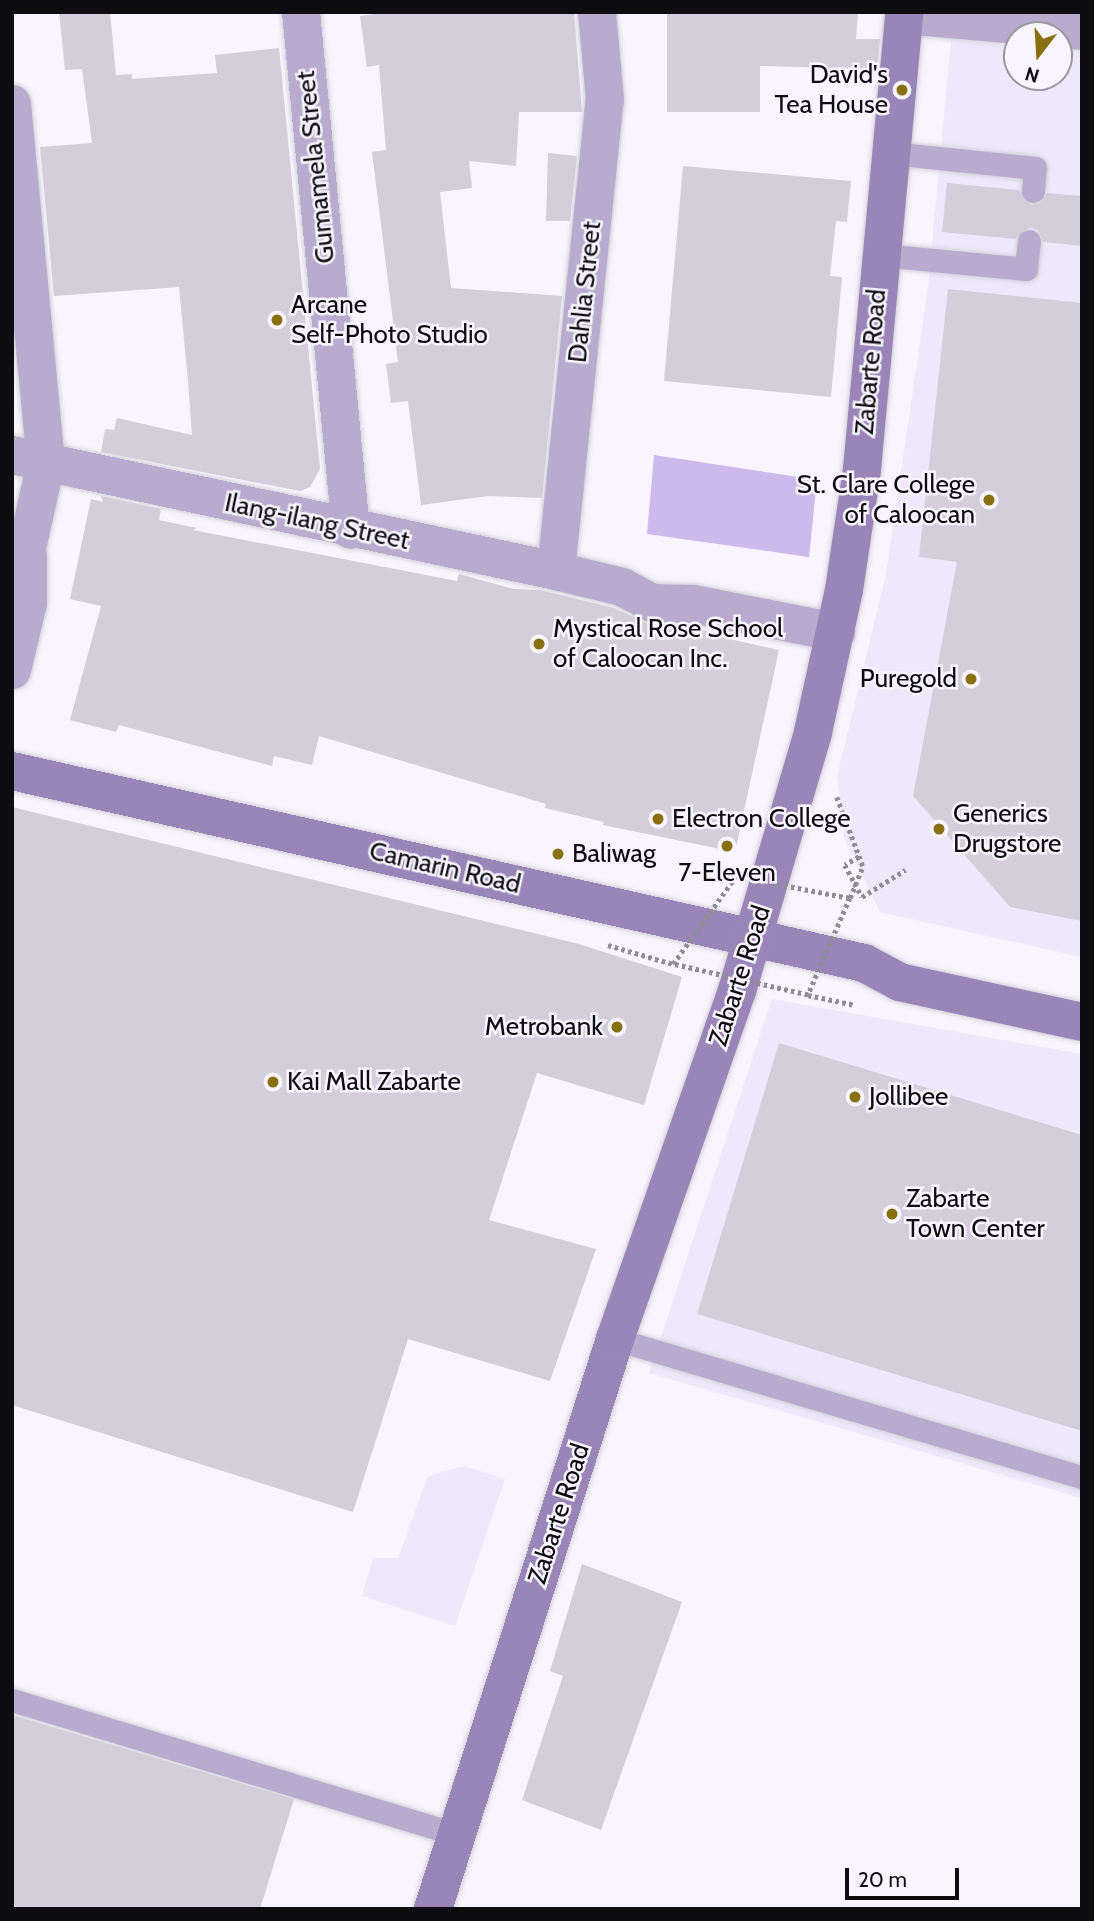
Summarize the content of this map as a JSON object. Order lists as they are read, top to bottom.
{
  "streets": {
    "main road": ["Zabarte Road", "Camarin Road"],
    "street": ["Gumamela Street", "Dahlia Street", "Ilang-ilang Street"]
  },
  "crossings": [
    ["Gumamela Street", "Ilang-ilang Street"],
    ["Dahlia Street", "Ilang-ilang Street"],
    ["Zabarte Road", "Ilang-ilang Street"],
    ["Zabarte Road", "Camarin Road"]
  ],
  "places": [
    "David's Tea House",
    "Arcane Self-Photo Studio",
    "St. Clare College of Caloocan",
    "Mystical Rose School of Caloocan Inc.",
    "Puregold",
    "Electron College",
    "Generics Drugstore",
    "7-Eleven",
    "Baliwag",
    "Metrobank",
    "Kai Mall Zabarte",
    "Jollibee",
    "Zabarte Town Center"
  ],
  "scale_bar": "20 m",
  "north": "bottom"
}
